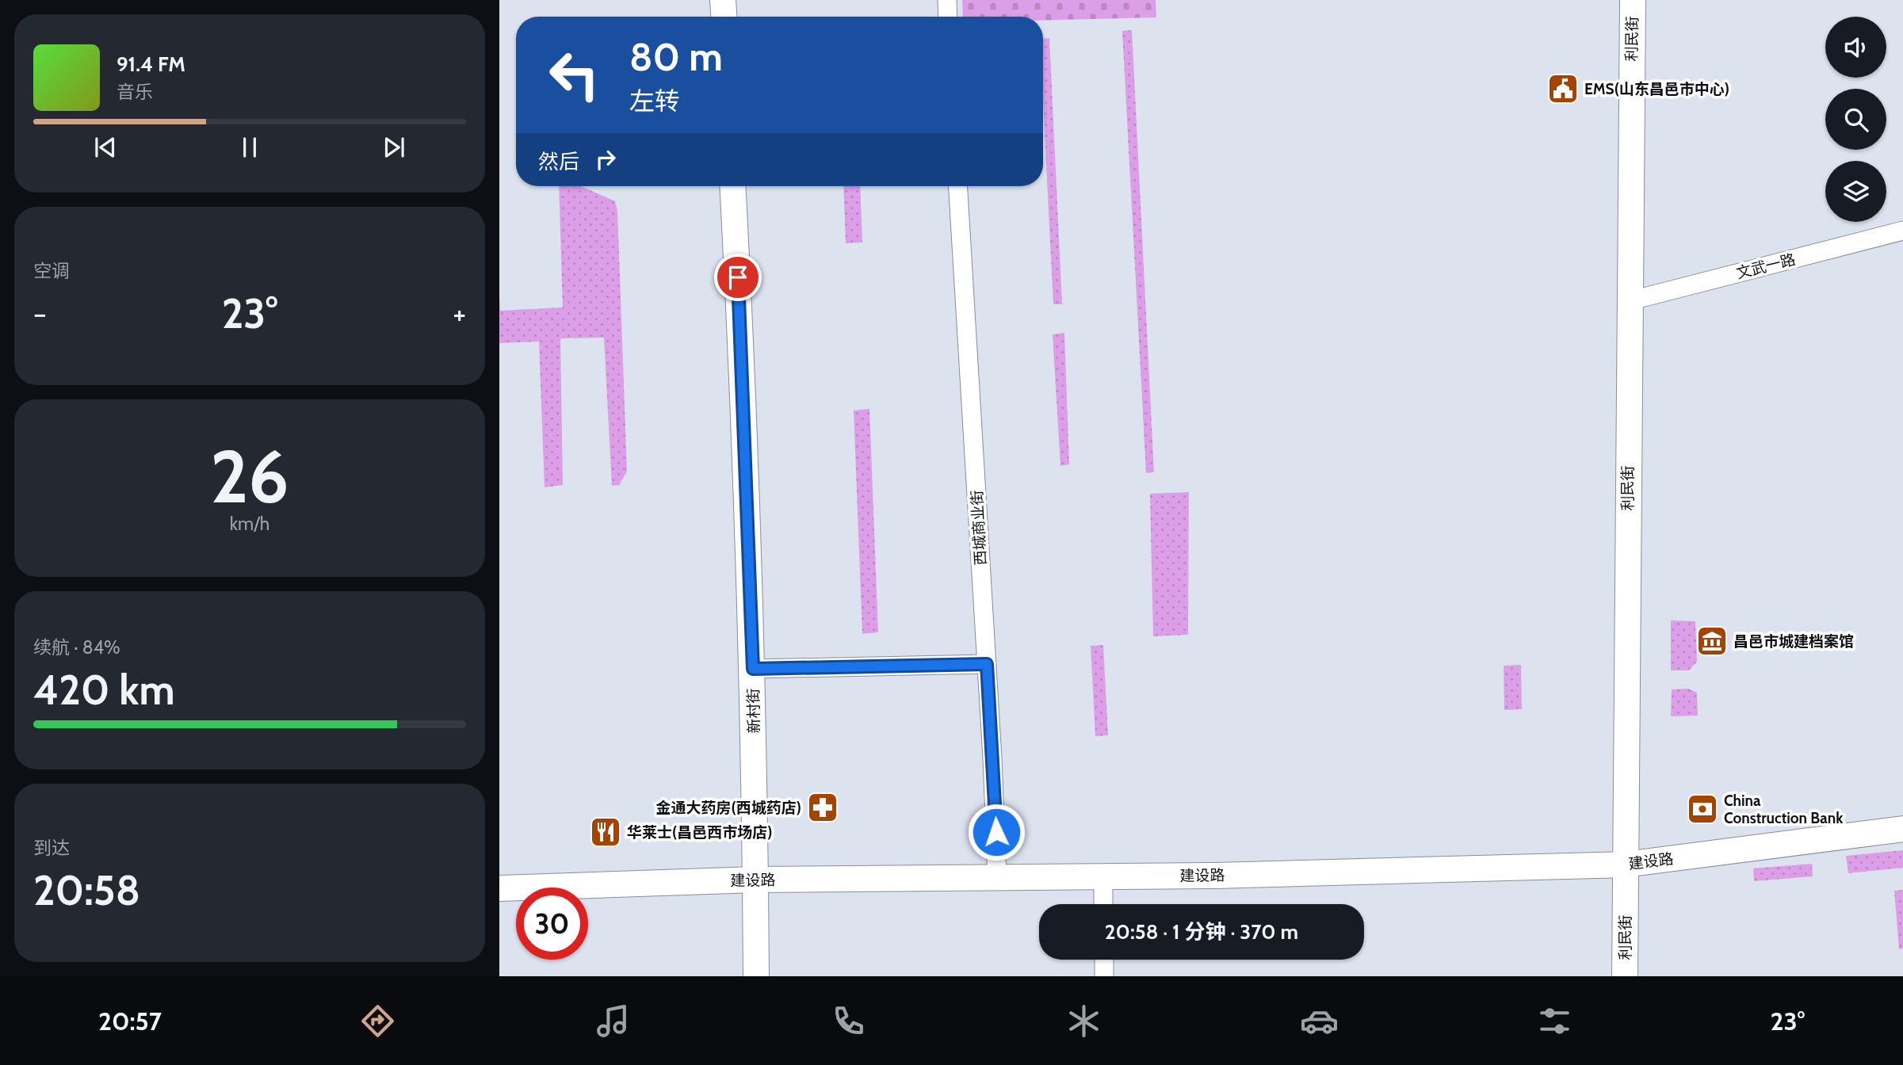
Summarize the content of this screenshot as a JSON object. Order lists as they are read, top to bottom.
{
  "streets": {
    "street": [
      "利民街",
      "文武一路",
      "西城商业街",
      "新村街",
      "建设路"
    ]
  },
  "crossings": [
    ["利民街", "文武一路"],
    ["利民街", "建设路"],
    ["西城商业街", "建设路"],
    ["新村街", "建设路"]
  ],
  "places": {
    "public building": ["EMS(山东昌邑市中心)"],
    "museum": ["昌邑市城建档案馆"],
    "pharmacy": ["金通大药房(西城药店)"],
    "bank": ["China Construction Bank"],
    "restaurant": ["华莱士(昌邑西市场店)"]
  },
  "page": {
    "turn": ["80 m", "左转"],
    "song": ["91.4 FM", "音乐"],
    "then": "然后",
    "tile": [
      "空调",
      ["26", "km/h"],
      ["续航 · 84%", "420 km"],
      ["到达", "20:58"]
    ],
    "heat": ["−", "23°", "+"],
    "limit": "30",
    "trip": "20:58 · 1 分钟 · 370 m",
    "tabs": ["20:57", "23°"]
  }
}
